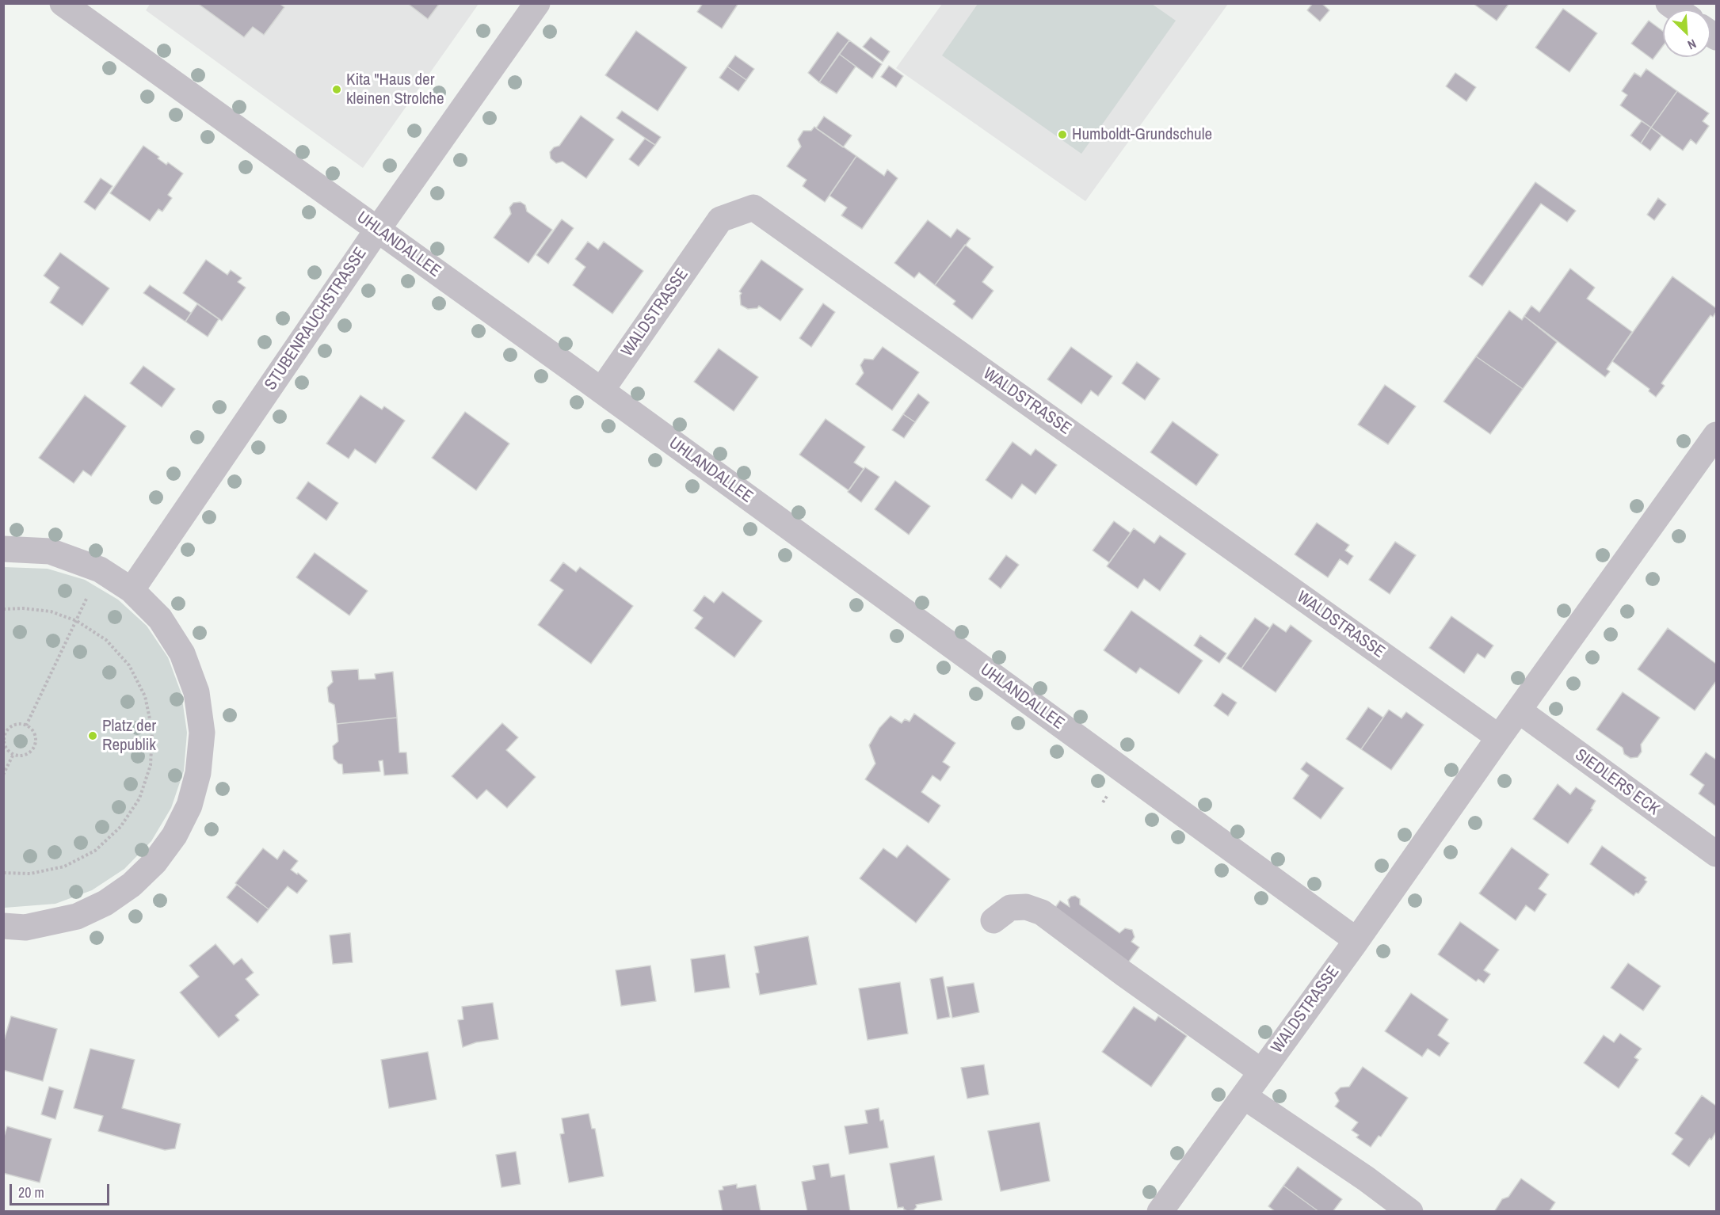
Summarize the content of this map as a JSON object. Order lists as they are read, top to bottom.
{
  "streets": {
    "street": [
      "UHLANDALLEE",
      "WALDSTRASSE",
      "STUBENRAUCHSTRASSE",
      "SIEDLERS ECK"
    ]
  },
  "crossings": [
    ["UHLANDALLEE", "WALDSTRASSE"],
    ["UHLANDALLEE", "STUBENRAUCHSTRASSE"],
    ["WALDSTRASSE", "SIEDLERS ECK"]
  ],
  "places": ["Kita \"Haus der kleinen Strolche", "Humboldt-Grundschule", "Platz der Republik"],
  "scale_bar": "20 m",
  "north": "bottom right"
}
